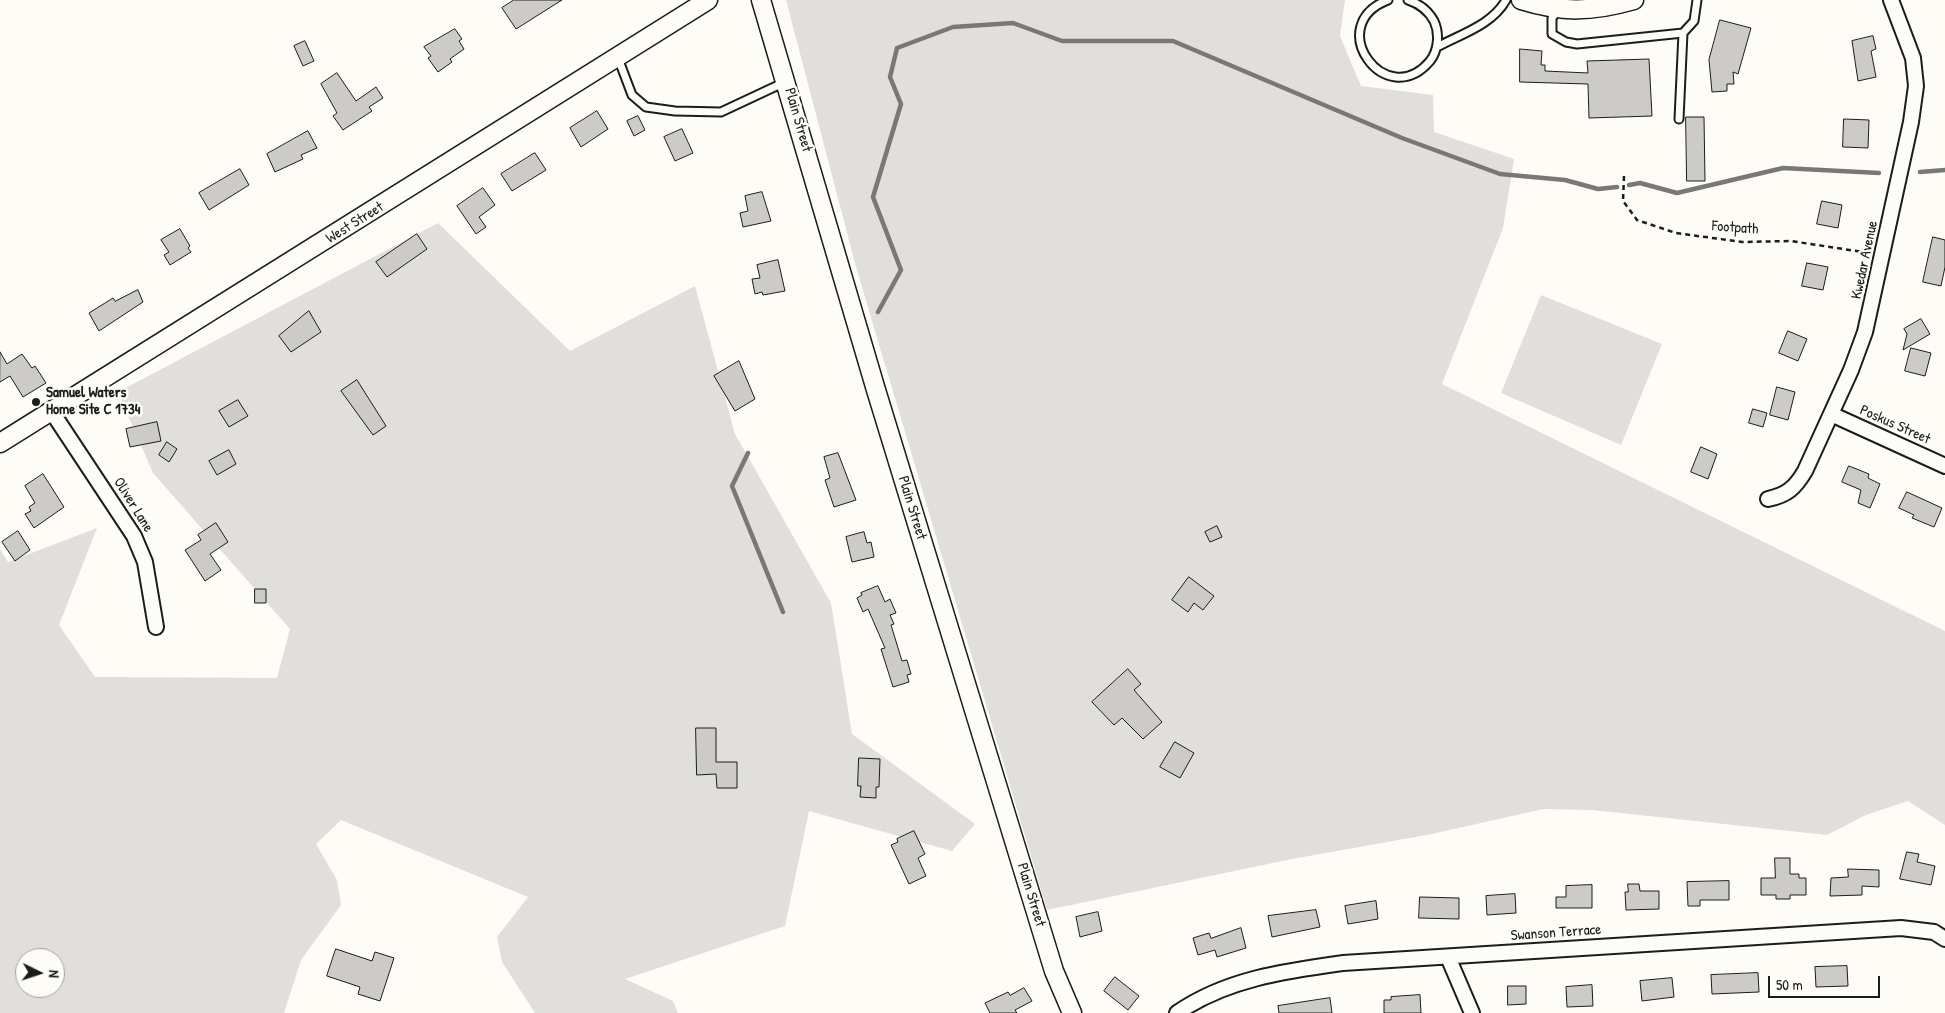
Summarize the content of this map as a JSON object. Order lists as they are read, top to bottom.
{
  "streets": {
    "street": [
      "Plain Street",
      "West Street",
      "Kwedar Avenue",
      "Poskus Street",
      "Oliver Lane",
      "Swanson Terrace"
    ],
    "path": ["Footpath"]
  },
  "crossings": [
    ["West Street", "Oliver Lane"],
    ["Footpath", "Kwedar Avenue"],
    ["Kwedar Avenue", "Poskus Street"]
  ],
  "places": ["Samuel Waters Home Site C 1734"],
  "scale_bar": "50 m",
  "north": "right"
}
